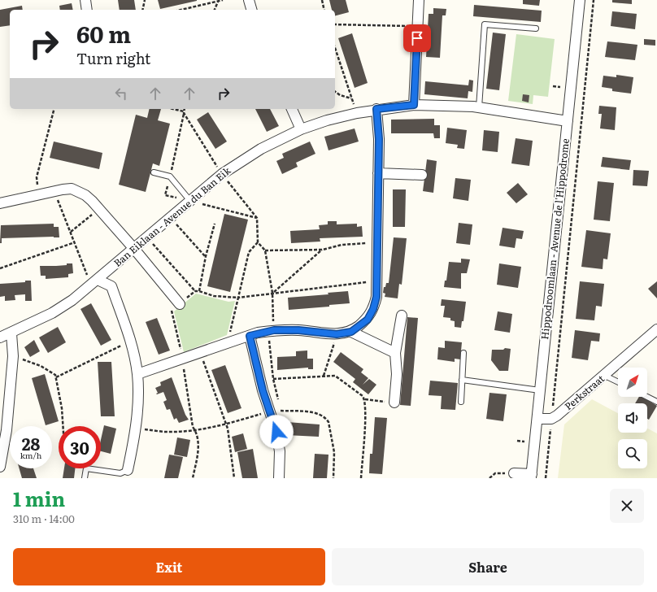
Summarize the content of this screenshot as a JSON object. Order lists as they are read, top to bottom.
{
  "streets": {
    "street": ["Ban Eiklaan - Avenue du Ban Eik", "Hippodroomlaan - Avenue de l'Hippodrome", "Perkstraat"]
  },
  "crossings": [
    ["Ban Eiklaan - Avenue du Ban Eik", "Hippodroomlaan - Avenue de l'Hippodrome"]
  ],
  "north": "top right",
  "page": {
    "turn": ["60 m", "Turn right"],
    "speed": "28 km/h",
    "limit": "30",
    "heading": ["1 min", "310 m · 14:00"],
    "buttons": ["Exit", "Share"]
  }
}
